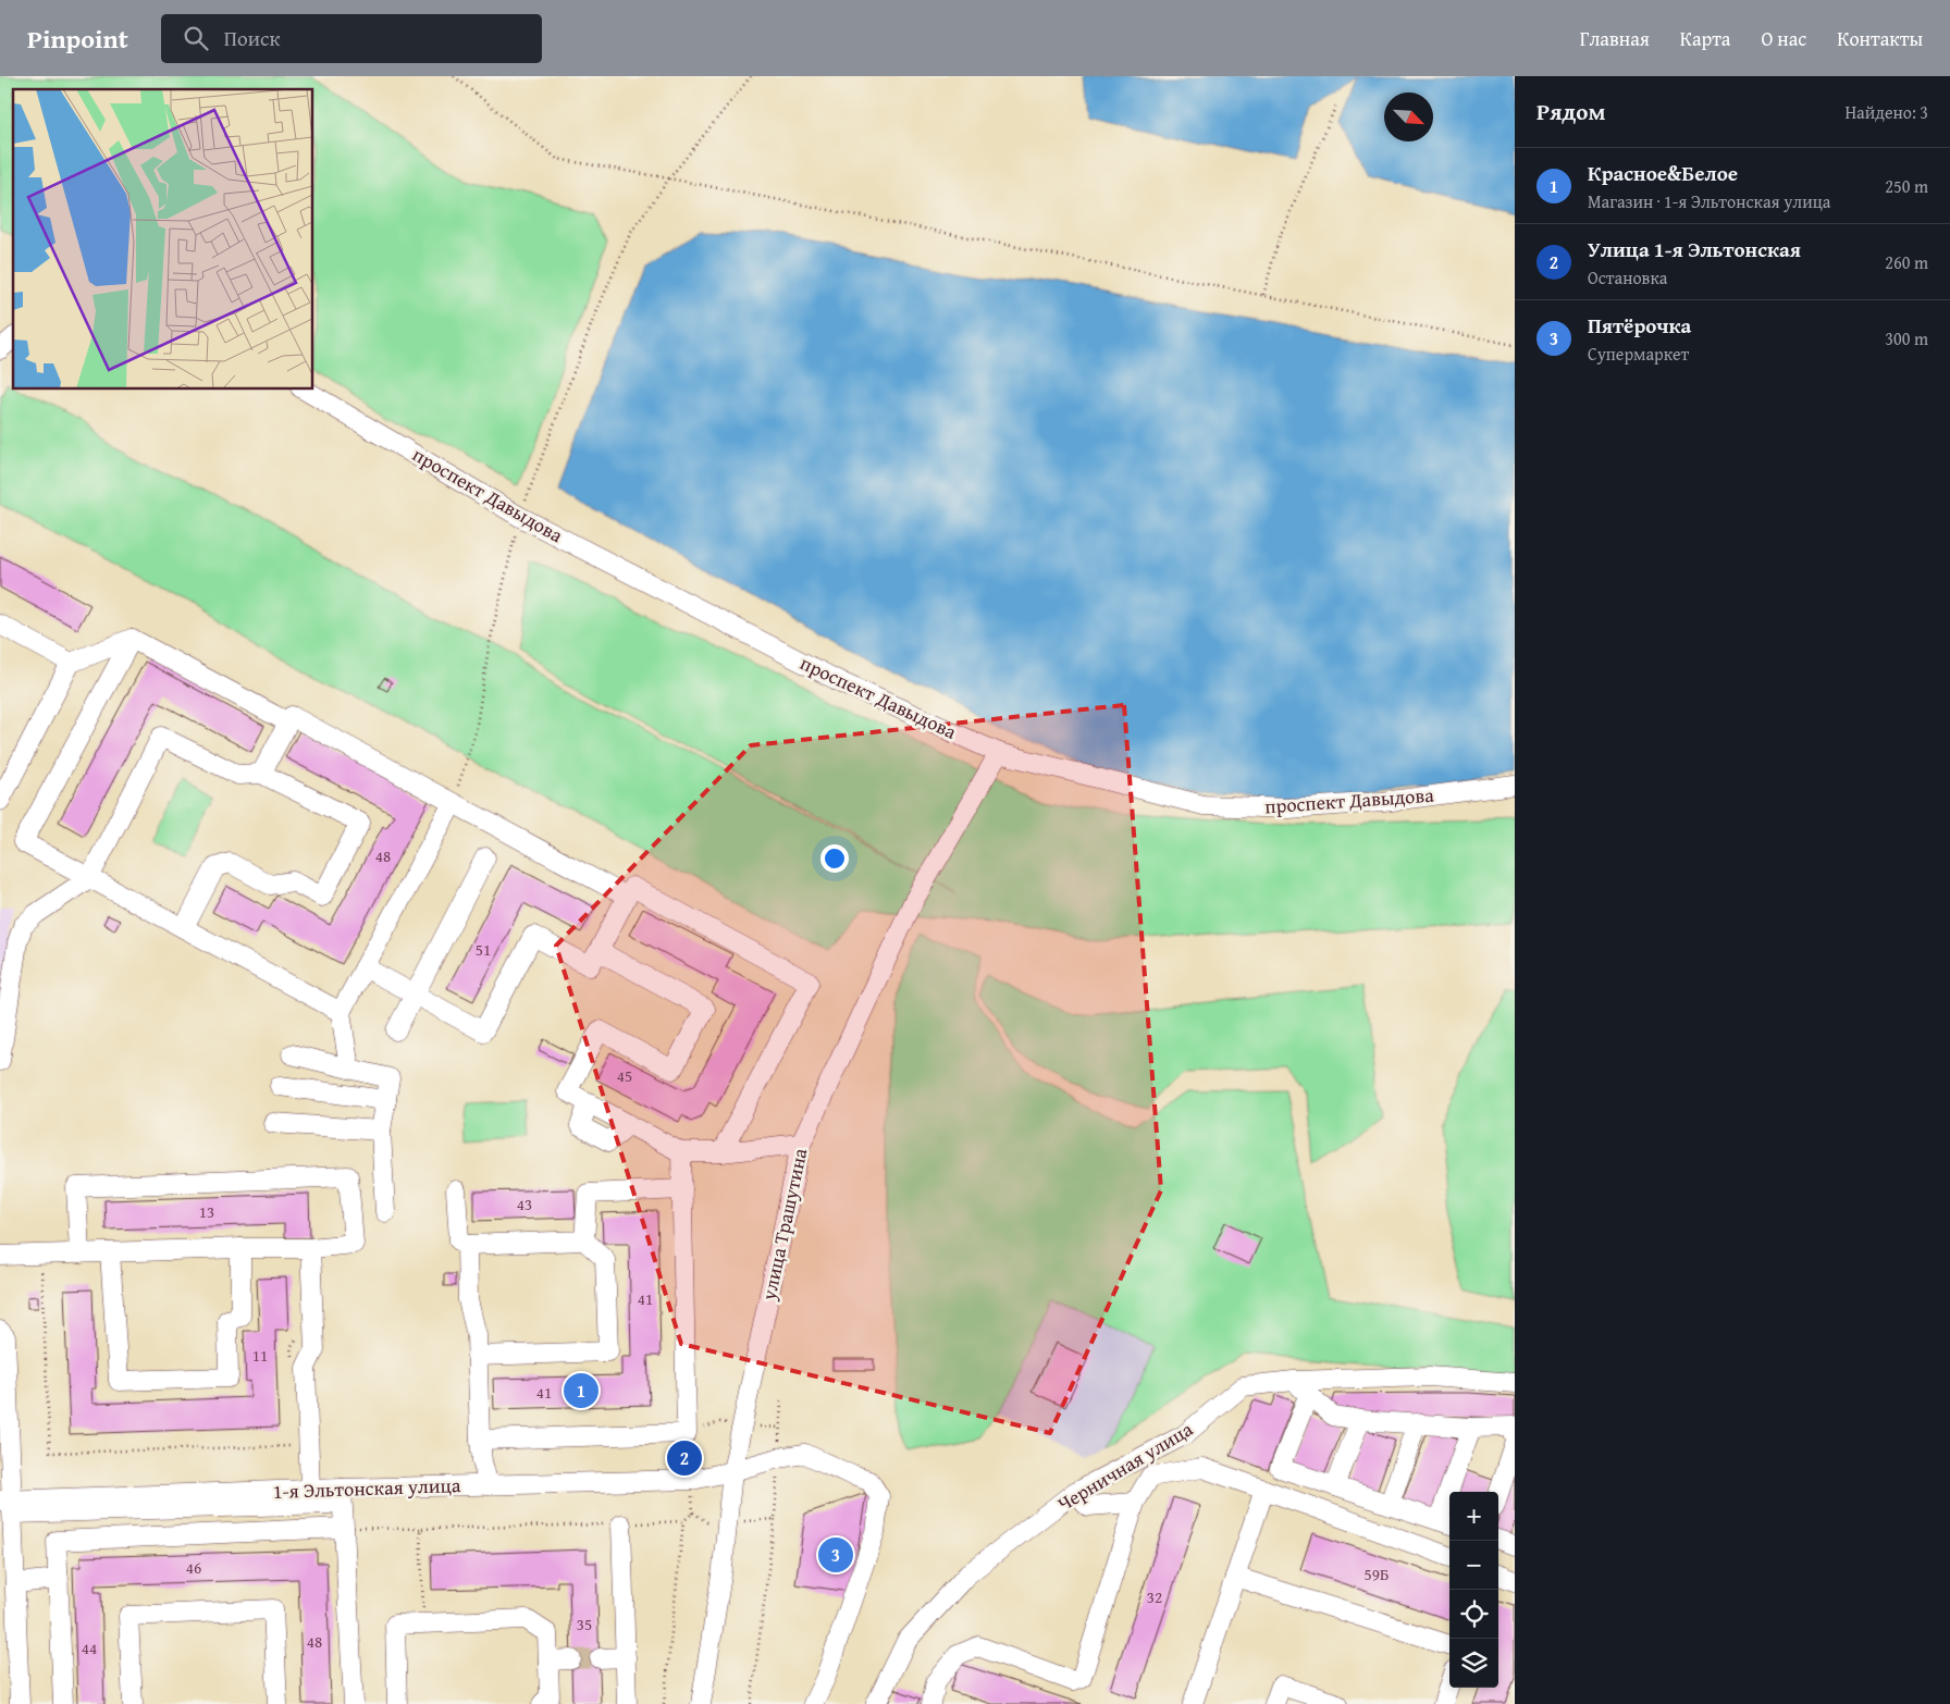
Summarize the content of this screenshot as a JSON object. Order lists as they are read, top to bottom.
{
  "streets": {
    "street": [
      "проспект Давыдова",
      "улица Трашутина",
      "Черничная улица",
      "1-я Эльтонская улица"
    ]
  },
  "crossings": [
    ["проспект Давыдова", "улица Трашутина"],
    ["улица Трашутина", "1-я Эльтонская улица"]
  ],
  "house_numbers": [
    "48",
    "51",
    "45",
    "43",
    "13",
    "41",
    "11",
    "41",
    "46",
    "59Б",
    "32",
    "35",
    "48",
    "44"
  ],
  "north": "bottom right",
  "page": {
    "header": "Pinpoint",
    "search": "Поиск",
    "nav": [
      "Главная",
      "Карта",
      "О нас",
      "Контакты"
    ],
    "heading": ["Рядом", "Найдено: 3"],
    "list": [
      {
        "mark": "1",
        "name": "Красное&Белое",
        "note": "Магазин · 1-я Эльтонская улица",
        "value": "250 m"
      },
      {
        "mark": "2",
        "name": "Улица 1-я Эльтонская",
        "note": "Остановка",
        "value": "260 m"
      },
      {
        "mark": "3",
        "name": "Пятёрочка",
        "note": "Супермаркет",
        "value": "300 m"
      }
    ],
    "pins": ["1", "2", "3"],
    "map_buttons": ["+", "−"]
  }
}
